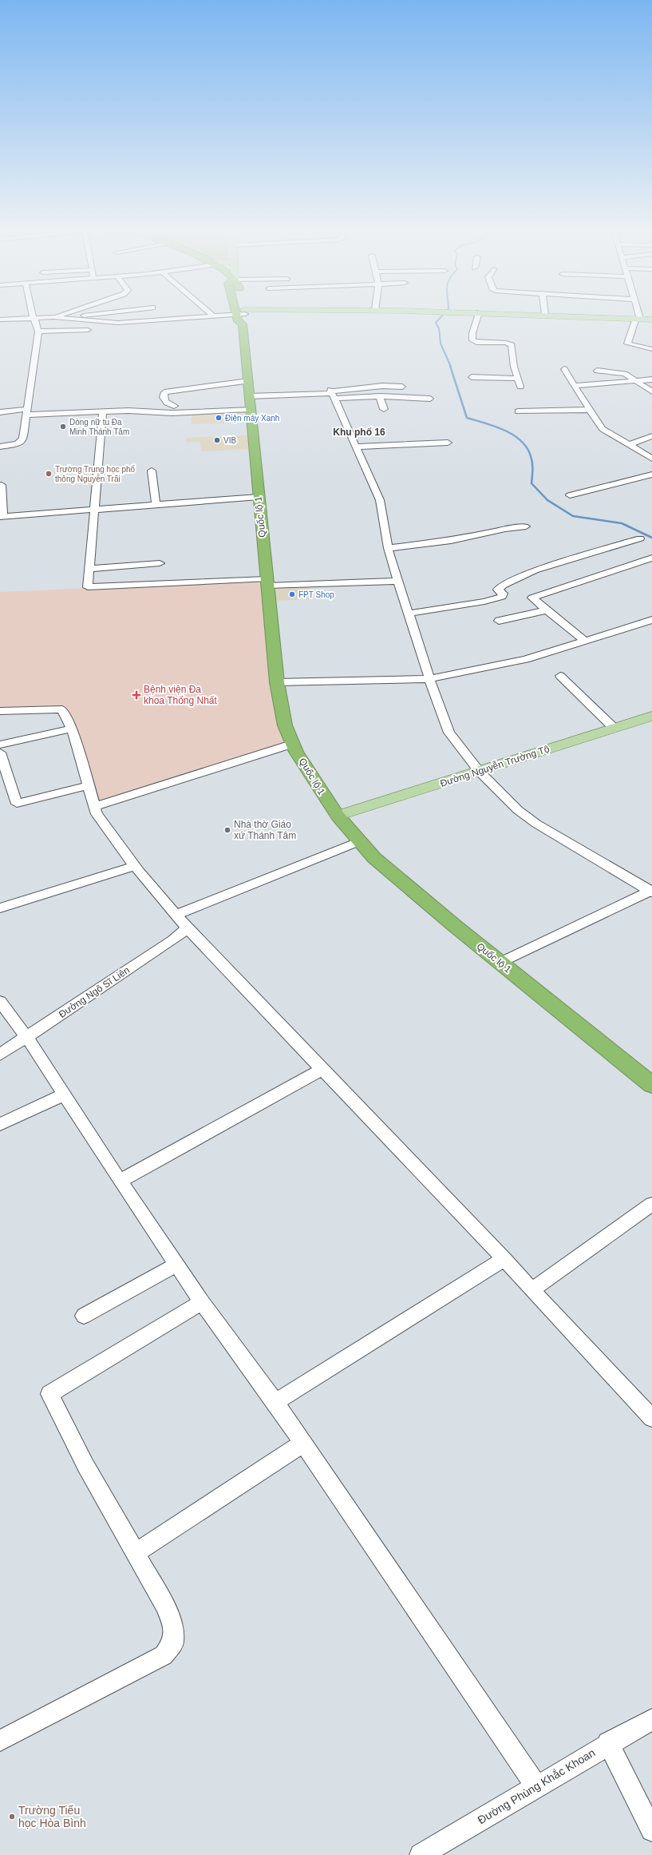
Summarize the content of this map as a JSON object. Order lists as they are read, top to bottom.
{
  "streets": {
    "highway": ["Quốc lộ 1"],
    "main road": ["Đường Nguyễn Trường Tộ"],
    "street": ["Đường Ngô Sĩ Liên", "Đường Phùng Khắc Khoan"]
  },
  "crossings": [
    ["Quốc lộ 1", "Đường Nguyễn Trường Tộ"]
  ],
  "districts": ["Khu phố 16"],
  "places": {
    "other": [
      "Điện máy Xanh",
      "Dòng nữ tu Đa Minh Thánh Tâm",
      "VIB",
      "Trường Trung học phổ thông Nguyễn Trãi",
      "FPT Shop",
      "Nhà thờ Giáo xứ Thánh Tâm",
      "Trường Tiểu học Hòa Bình"
    ],
    "health": ["Bệnh viện Đa khoa Thống Nhất"]
  }
}
